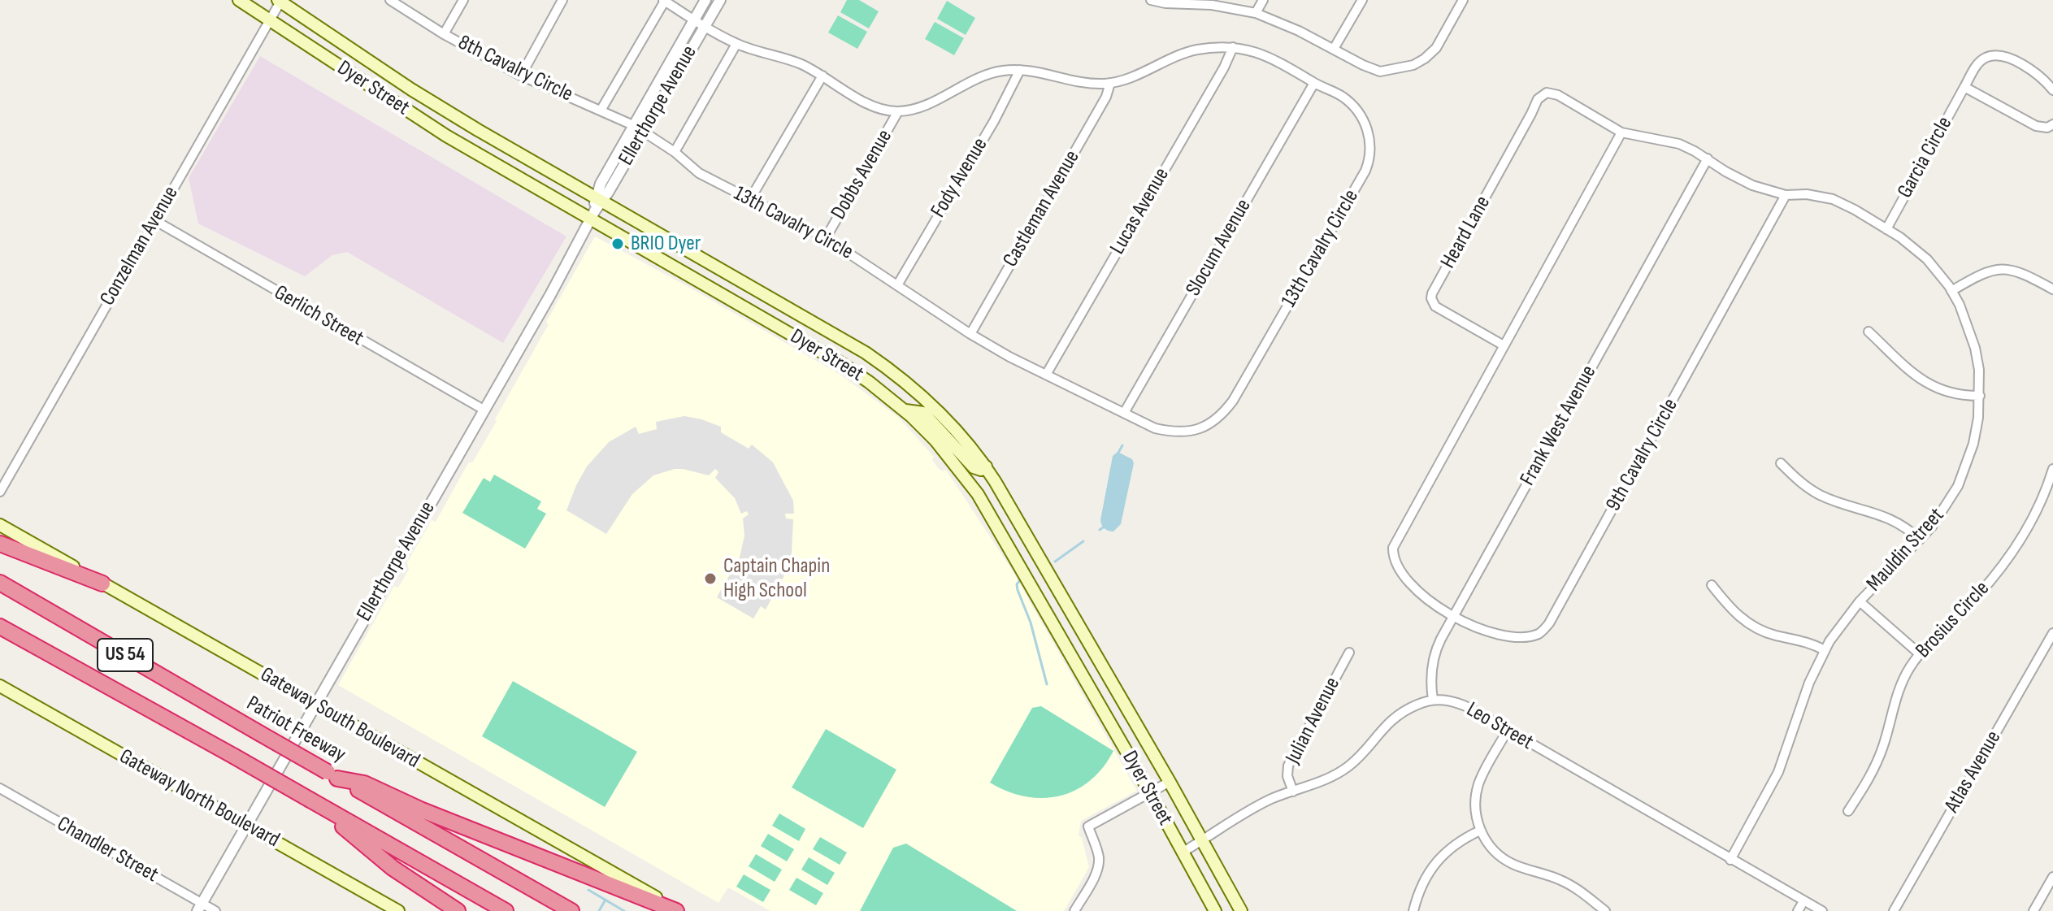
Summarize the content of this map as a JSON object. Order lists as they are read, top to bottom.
{
  "streets": {
    "highway": ["US 54", "Patriot Freeway"],
    "main road": ["Dyer Street", "Gateway South Boulevard", "Gateway North Boulevard"],
    "street": [
      "8th Cavalry Circle",
      "Ellerthorpe Avenue",
      "Garcia Circle",
      "Dobbs Avenue",
      "Fody Avenue",
      "Castleman Avenue",
      "Lucas Avenue",
      "13th Cavalry Circle",
      "Heard Lane",
      "Conzelman Avenue",
      "Slocum Avenue",
      "Gerlich Street",
      "Frank West Avenue",
      "9th Cavalry Circle",
      "Mauldin Street",
      "Brosius Circle",
      "Julian Avenue",
      "Leo Street",
      "Atlas Avenue",
      "Chandler Street"
    ]
  },
  "crossings": [
    ["8th Cavalry Circle", "Ellerthorpe Avenue"],
    ["8th Cavalry Circle", "13th Cavalry Circle"],
    ["Dyer Street", "Ellerthorpe Avenue"],
    ["Dyer Street", "Conzelman Avenue"],
    ["Ellerthorpe Avenue", "13th Cavalry Circle"],
    ["Ellerthorpe Avenue", "Gerlich Street"],
    ["Ellerthorpe Avenue", "Gateway South Boulevard"],
    ["Ellerthorpe Avenue", "Gateway North Boulevard"],
    ["Ellerthorpe Avenue", "Chandler Street"],
    ["Garcia Circle", "Mauldin Street"],
    ["Dobbs Avenue", "13th Cavalry Circle"],
    ["Fody Avenue", "13th Cavalry Circle"],
    ["Castleman Avenue", "13th Cavalry Circle"],
    ["Lucas Avenue", "13th Cavalry Circle"],
    ["13th Cavalry Circle", "Slocum Avenue"],
    ["Heard Lane", "9th Cavalry Circle"],
    ["Heard Lane", "Mauldin Street"],
    ["Conzelman Avenue", "Gerlich Street"],
    ["Frank West Avenue", "9th Cavalry Circle"],
    ["Frank West Avenue", "Mauldin Street"],
    ["Frank West Avenue", "Leo Street"],
    ["9th Cavalry Circle", "Mauldin Street"],
    ["Mauldin Street", "Leo Street"]
  ],
  "places": ["BRIO Dyer", "Captain Chapin High School"]
}
